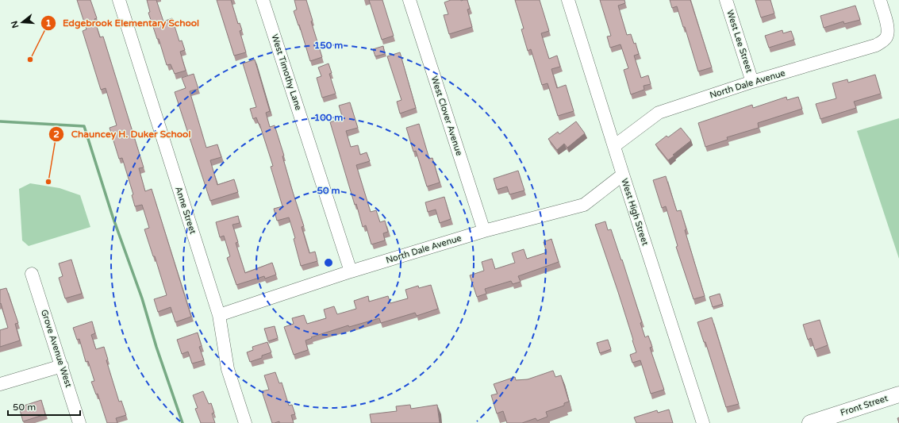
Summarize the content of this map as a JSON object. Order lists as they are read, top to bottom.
{
  "streets": {
    "main road": ["Front Street"],
    "street": [
      "West Lee Street",
      "West Timothy Lane",
      "North Dale Avenue",
      "West Clover Avenue",
      "Anne Street",
      "West High Street",
      "Grove Avenue West"
    ]
  },
  "crossings": [
    ["West Lee Street", "North Dale Avenue"],
    ["West Timothy Lane", "North Dale Avenue"],
    ["North Dale Avenue", "West Clover Avenue"],
    ["North Dale Avenue", "Anne Street"],
    ["North Dale Avenue", "West High Street"]
  ],
  "places": ["Edgebrook Elementary School", "Chauncey H. Duker School"],
  "scale_bar": "50 m",
  "north": "left",
  "rings": ["150 m", "100 m", "50 m"]
}
